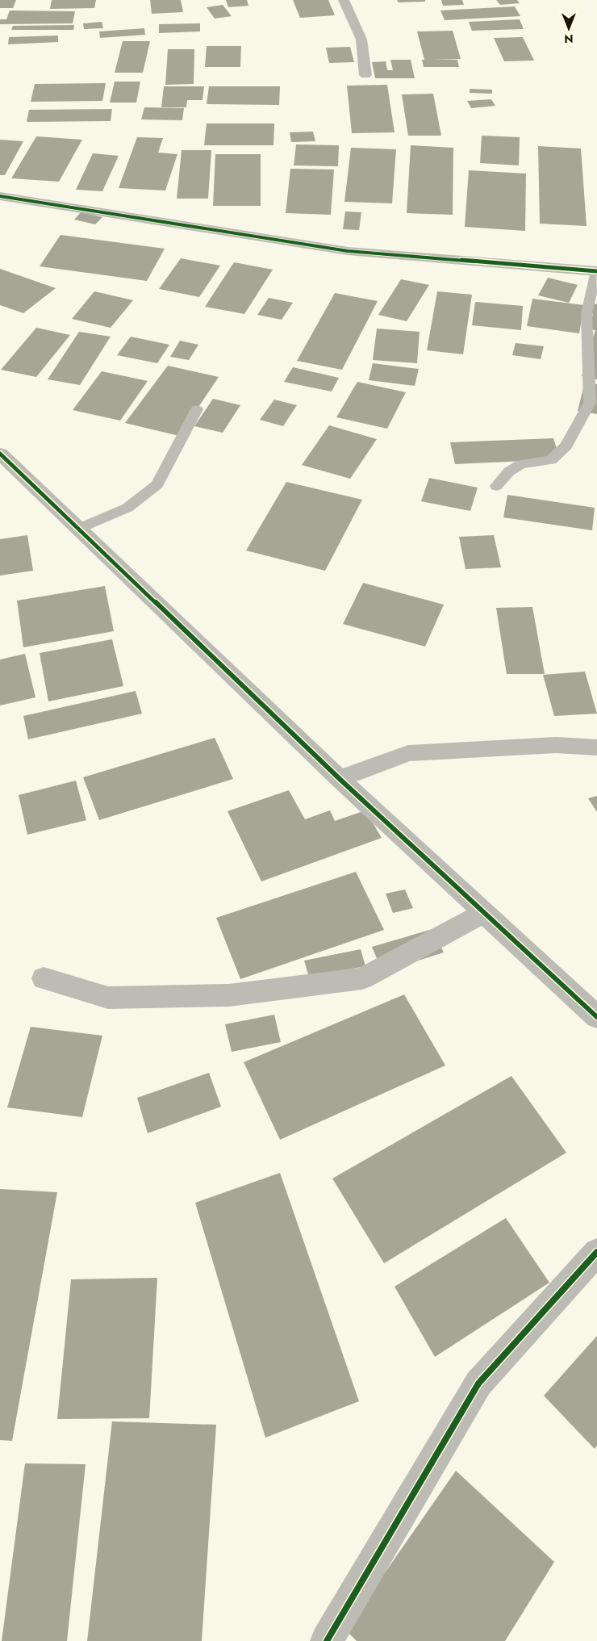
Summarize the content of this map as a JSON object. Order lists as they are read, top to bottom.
{
  "north": "bottom"
}
